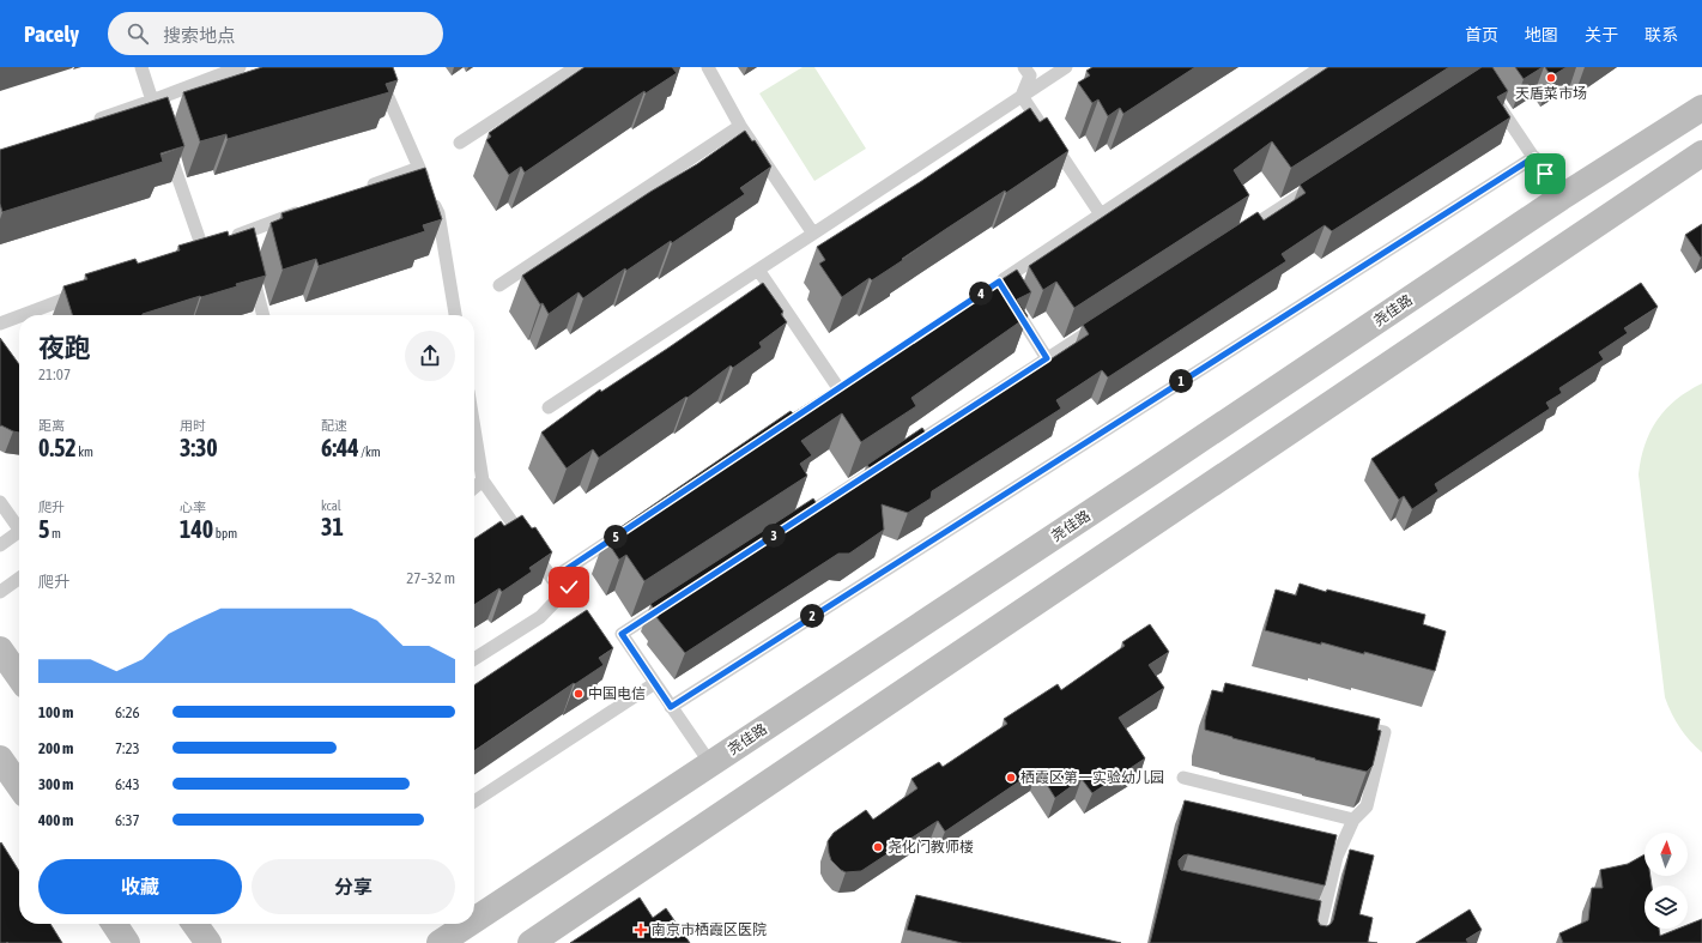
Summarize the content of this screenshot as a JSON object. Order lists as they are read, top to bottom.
{
  "streets": {
    "main road": ["尧佳路"]
  },
  "places": {
    "other": [
      "天盾菜市场",
      "中国电信",
      "栖霞区第一实验幼儿园",
      "尧化门教师楼"
    ],
    "health": ["南京市栖霞区医院"]
  },
  "north": "top",
  "page": {
    "header": "Pacely",
    "search": "搜索地点",
    "nav": [
      "首页",
      "地图",
      "关于",
      "联系"
    ],
    "pins": [
      "4",
      "1",
      "3",
      "5",
      "2"
    ],
    "heading": ["夜跑", "21:07"],
    "stats": [
      ["距离", "0.52 km"],
      ["用时", "3:30"],
      ["配速", "6:44 /km"],
      ["爬升", "5 m"],
      ["心率", "140 bpm"],
      ["kcal", "31"]
    ],
    "chart": ["爬升", "27–32 m"],
    "list": [
      {
        "name": "100 m",
        "note": "6:26"
      },
      {
        "name": "200 m",
        "note": "7:23"
      },
      {
        "name": "300 m",
        "note": "6:43"
      },
      {
        "name": "400 m",
        "note": "6:37"
      }
    ],
    "buttons": ["收藏", "分享"]
  }
}
